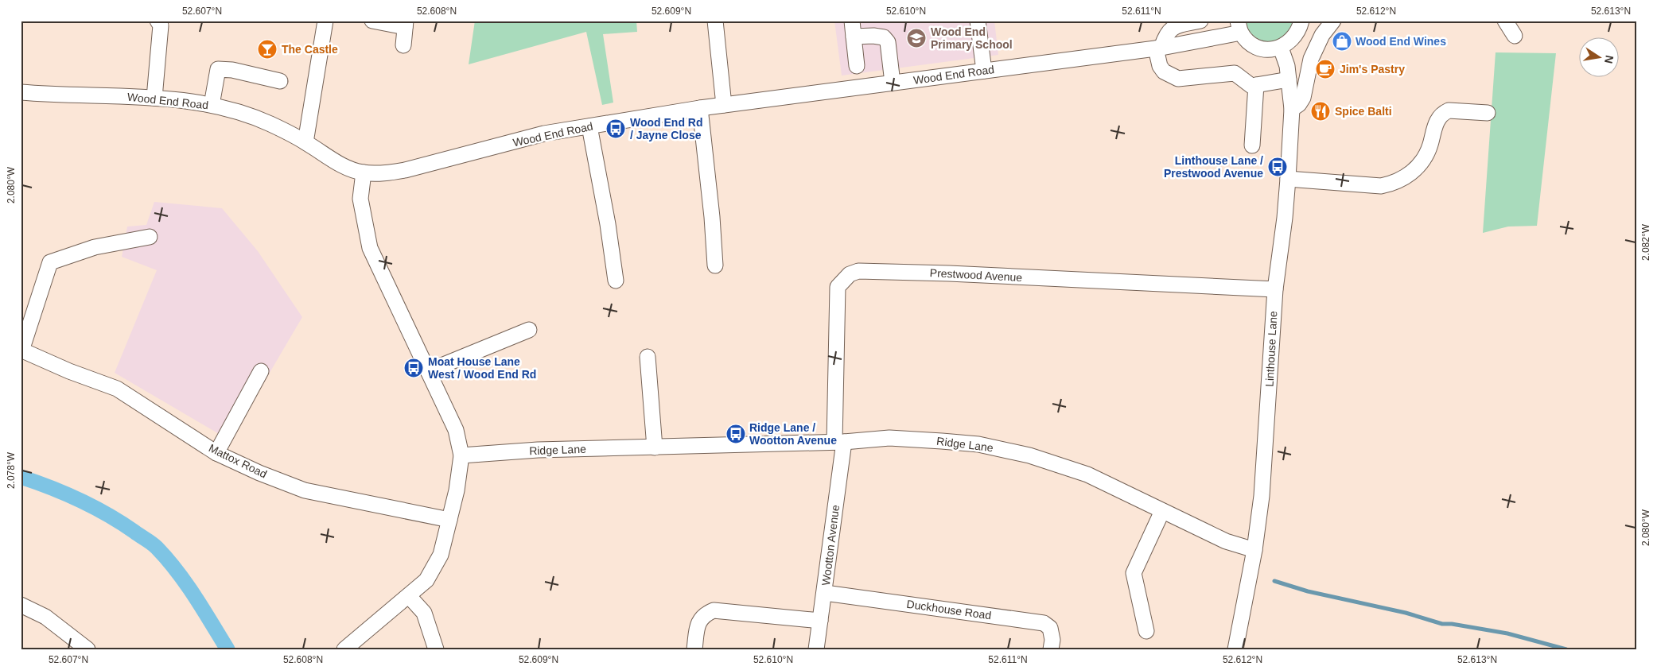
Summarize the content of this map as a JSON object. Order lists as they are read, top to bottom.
{
  "streets": {
    "street": [
      "Wood End Road",
      "Prestwood Avenue",
      "Linthouse Lane",
      "Ridge Lane",
      "Mattox Road",
      "Wootton Avenue",
      "Duckhouse Road"
    ]
  },
  "crossings": [
    ["Prestwood Avenue", "Linthouse Lane"],
    ["Prestwood Avenue", "Ridge Lane"],
    ["Prestwood Avenue", "Wootton Avenue"],
    ["Linthouse Lane", "Ridge Lane"],
    ["Ridge Lane", "Wootton Avenue"],
    ["Wootton Avenue", "Duckhouse Road"]
  ],
  "places": {
    "school or university": ["Wood End Primary School"],
    "shop": ["Wood End Wines"],
    "bar": ["The Castle"],
    "cafe": ["Jim's Pastry"],
    "restaurant": ["Spice Balti"],
    "bus stop": [
      "Wood End Rd / Jayne Close",
      "Linthouse Lane / Prestwood Avenue",
      "Moat House Lane West / Wood End Rd",
      "Ridge Lane / Wootton Avenue"
    ]
  },
  "north": "right",
  "coordinates": [
    "52.607°N",
    "52.608°N",
    "52.609°N",
    "52.610°N",
    "52.611°N",
    "52.612°N",
    "52.613°N",
    "2.080°W",
    "2.082°W",
    "2.078°W"
  ]
}
